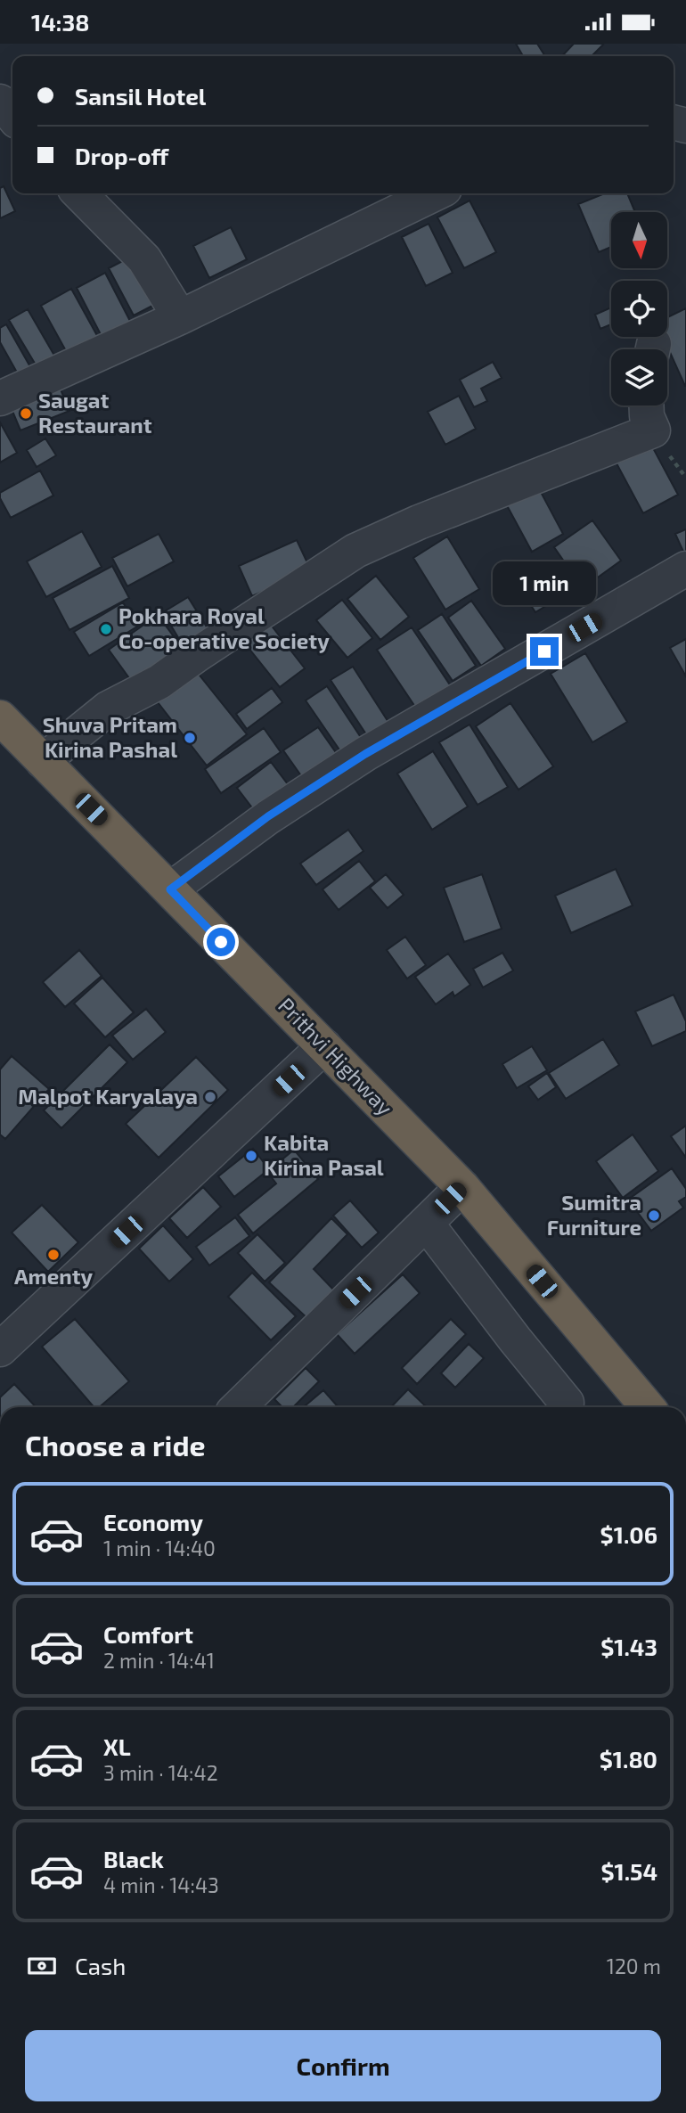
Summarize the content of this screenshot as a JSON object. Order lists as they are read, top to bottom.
{
  "streets": {
    "highway": ["Prithvi Highway"]
  },
  "places": [
    "Saugat Restaurant",
    "Pokhara Royal Co-operative Society",
    "Shuva Pritam Kirina Pashal",
    "Malpot Karyalaya",
    "Kabita Kirina Pasal",
    "Sumitra Furniture",
    "Amenty"
  ],
  "north": "bottom",
  "page": {
    "status": "14:38",
    "banner": ["Sansil Hotel", "Drop-off"],
    "bubble": "1 min",
    "heading": "Choose a ride",
    "list": [
      {
        "name": "Economy",
        "note": "1 min · 14:40",
        "value": "$1.06"
      },
      {
        "name": "Comfort",
        "note": "2 min · 14:41",
        "value": "$1.43"
      },
      {
        "name": "XL",
        "note": "3 min · 14:42",
        "value": "$1.80"
      },
      {
        "name": "Black",
        "note": "4 min · 14:43",
        "value": "$1.54"
      }
    ],
    "pay": ["Cash", "120 m"],
    "buttons": "Confirm"
  }
}
